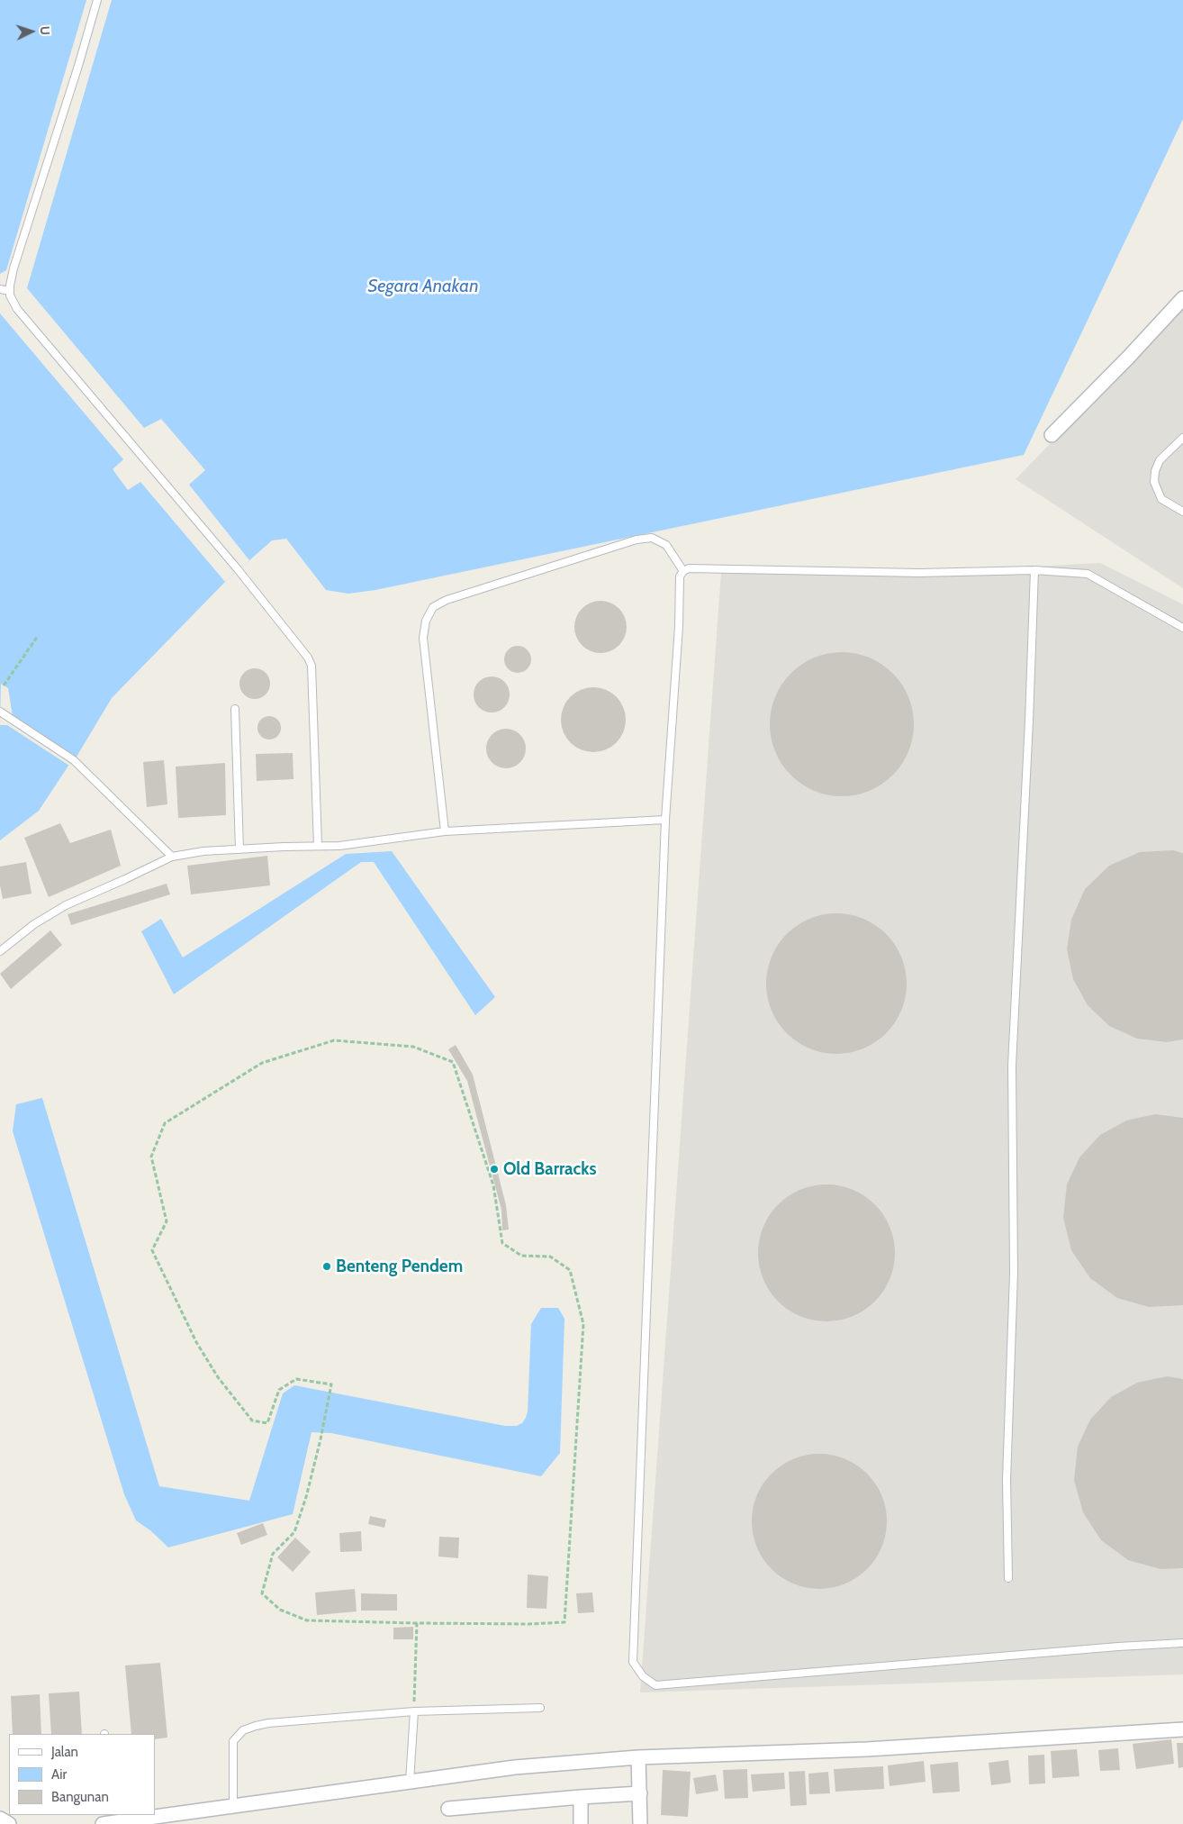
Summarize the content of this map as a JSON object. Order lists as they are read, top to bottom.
{
  "water": ["Segara Anakan"],
  "places": ["Old Barracks", "Benteng Pendem"],
  "legend": ["Jalan", "Air", "Bangunan"],
  "north": "right"
}
